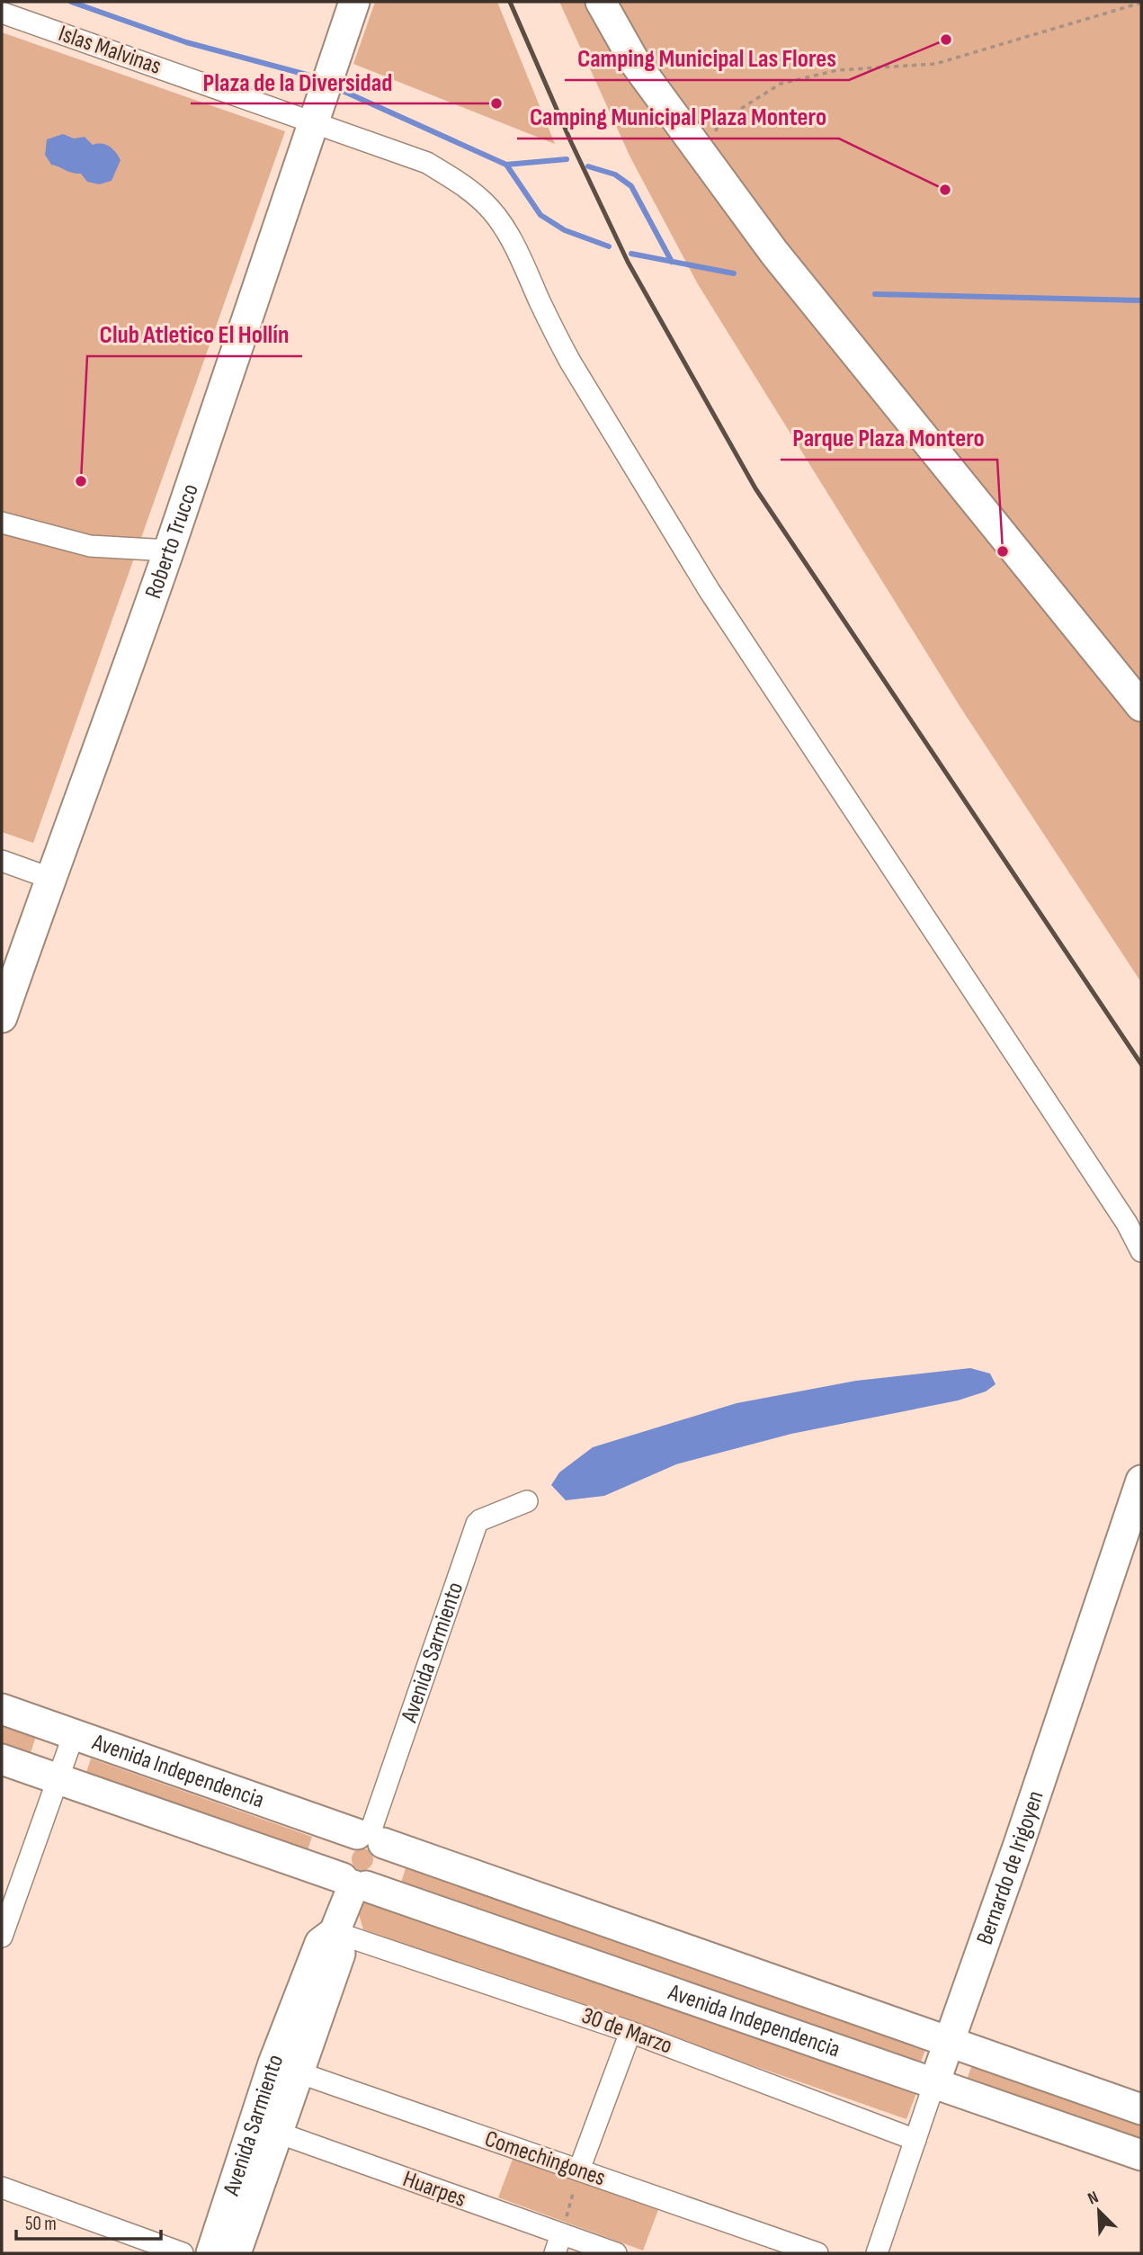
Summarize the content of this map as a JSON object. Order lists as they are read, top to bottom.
{
  "streets": {
    "main road": [
      "Roberto Trucco",
      "Avenida Sarmiento",
      "Avenida Independencia",
      "Bernardo de Irigoyen"
    ],
    "street": [
      "Islas Malvinas",
      "30 de Marzo",
      "Comechingones",
      "Huarpes"
    ]
  },
  "crossings": [
    ["Islas Malvinas", "Roberto Trucco"],
    ["Avenida Sarmiento", "Avenida Independencia"],
    ["Avenida Sarmiento", "30 de Marzo"],
    ["Avenida Sarmiento", "Comechingones"],
    ["Avenida Sarmiento", "Huarpes"],
    ["Avenida Independencia", "Bernardo de Irigoyen"],
    ["Bernardo de Irigoyen", "30 de Marzo"]
  ],
  "places": [
    "Camping Municipal Las Flores",
    "Plaza de la Diversidad",
    "Camping Municipal Plaza Montero",
    "Club Atletico El Hollín",
    "Parque Plaza Montero"
  ],
  "scale_bar": "50 m",
  "north": "top left"
}
